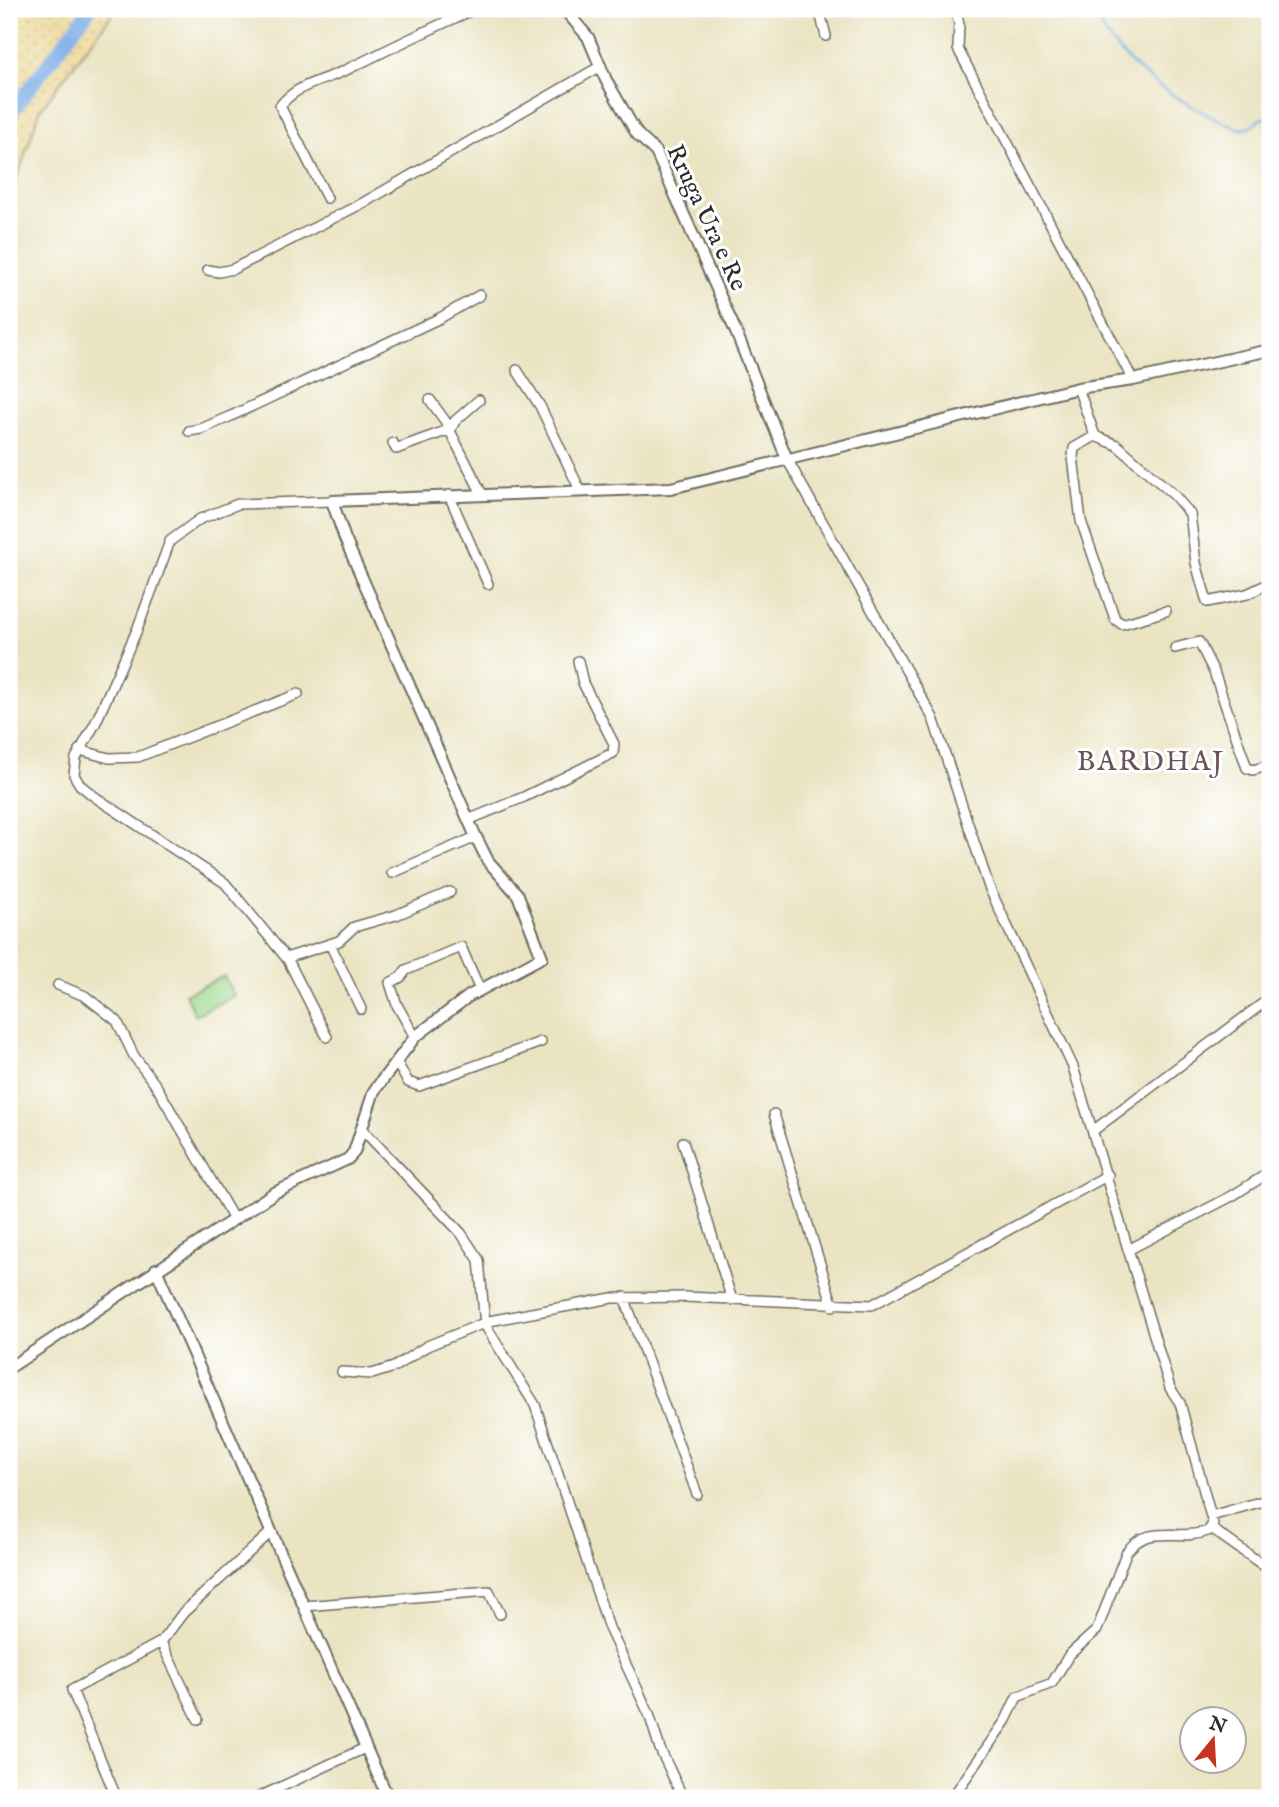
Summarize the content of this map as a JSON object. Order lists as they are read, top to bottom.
{
  "streets": {
    "street": ["Rruga Ura e Re"]
  },
  "districts": ["BARDHAJ"],
  "north": "top"
}
